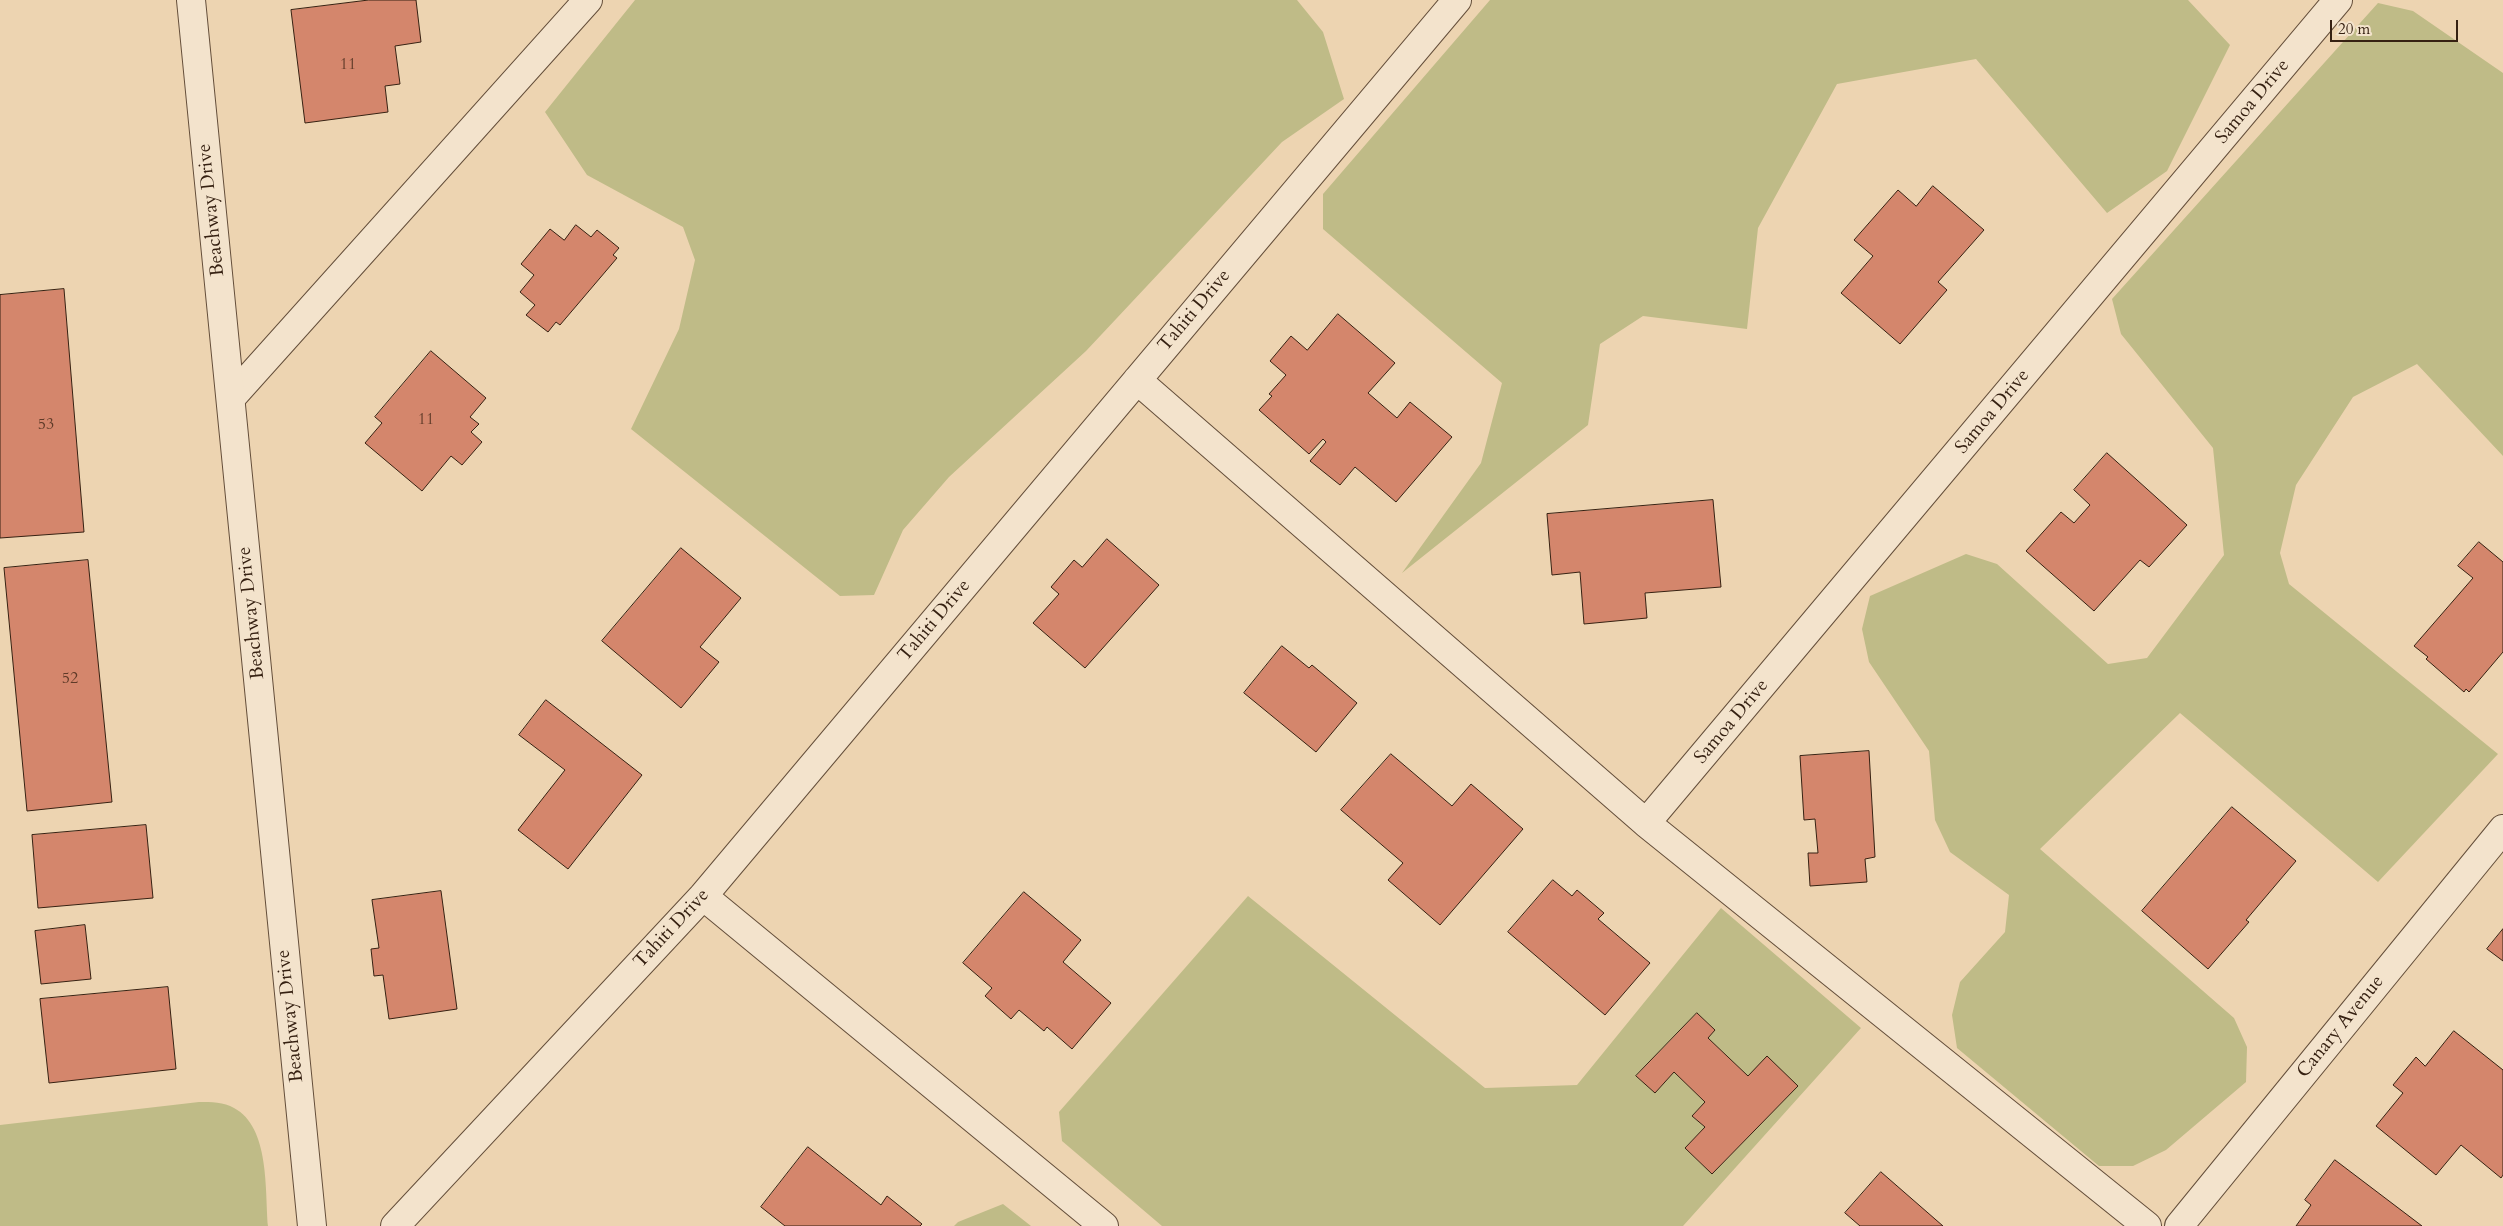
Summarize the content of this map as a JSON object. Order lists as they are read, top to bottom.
{
  "streets": {
    "street": [
      "Samoa Drive",
      "Beachway Drive",
      "Tahiti Drive",
      "Canary Avenue"
    ]
  },
  "house_numbers": [
    "11",
    "11",
    "53",
    "52"
  ],
  "scale_bar": "20 m"
}
